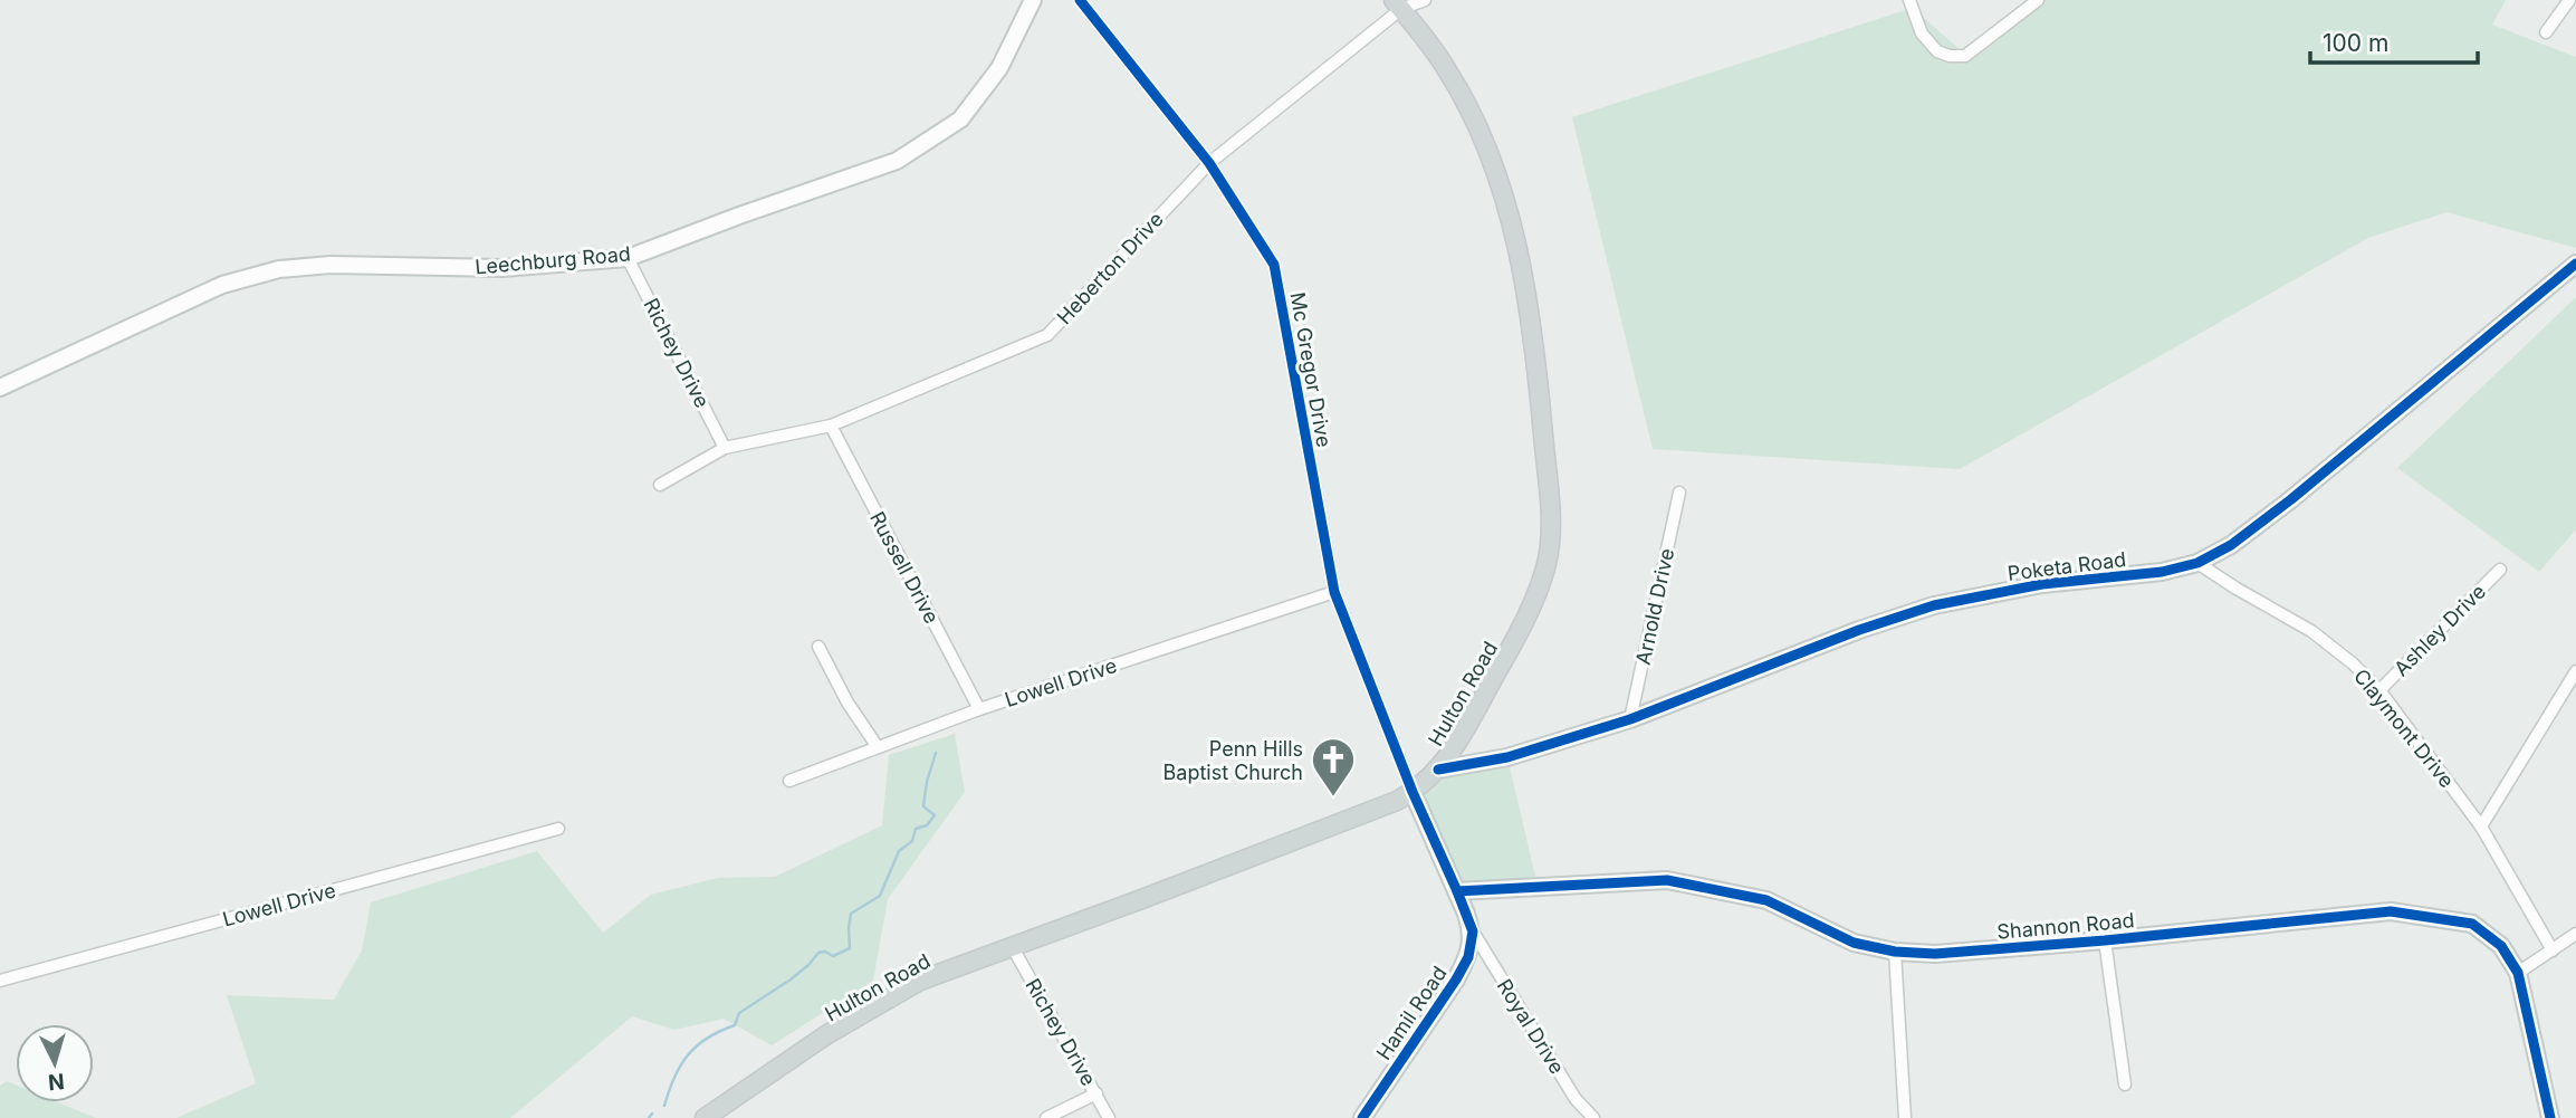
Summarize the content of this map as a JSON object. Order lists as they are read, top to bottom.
{
  "streets": {
    "main road": ["Hulton Road"],
    "street": [
      "Leechburg Road",
      "Heberton Drive",
      "Richey Drive",
      "Mc Gregor Drive",
      "Poketa Road",
      "Russell Drive",
      "Arnold Drive",
      "Ashley Drive",
      "Lowell Drive",
      "Claymont Drive",
      "Shannon Road",
      "Hamil Road",
      "Royal Drive"
    ]
  },
  "crossings": [
    ["Leechburg Road", "Richey Drive"],
    ["Heberton Drive", "Richey Drive"],
    ["Heberton Drive", "Mc Gregor Drive"],
    ["Heberton Drive", "Russell Drive"],
    ["Heberton Drive", "Hulton Road"],
    ["Richey Drive", "Hulton Road"],
    ["Mc Gregor Drive", "Lowell Drive"],
    ["Mc Gregor Drive", "Hulton Road"],
    ["Poketa Road", "Arnold Drive"],
    ["Poketa Road", "Hulton Road"],
    ["Poketa Road", "Claymont Drive"],
    ["Russell Drive", "Lowell Drive"],
    ["Ashley Drive", "Claymont Drive"],
    ["Hamil Road", "Royal Drive"]
  ],
  "places": {
    "church": ["Penn Hills Baptist Church"]
  },
  "scale_bar": "100 m",
  "north": "bottom"
}
